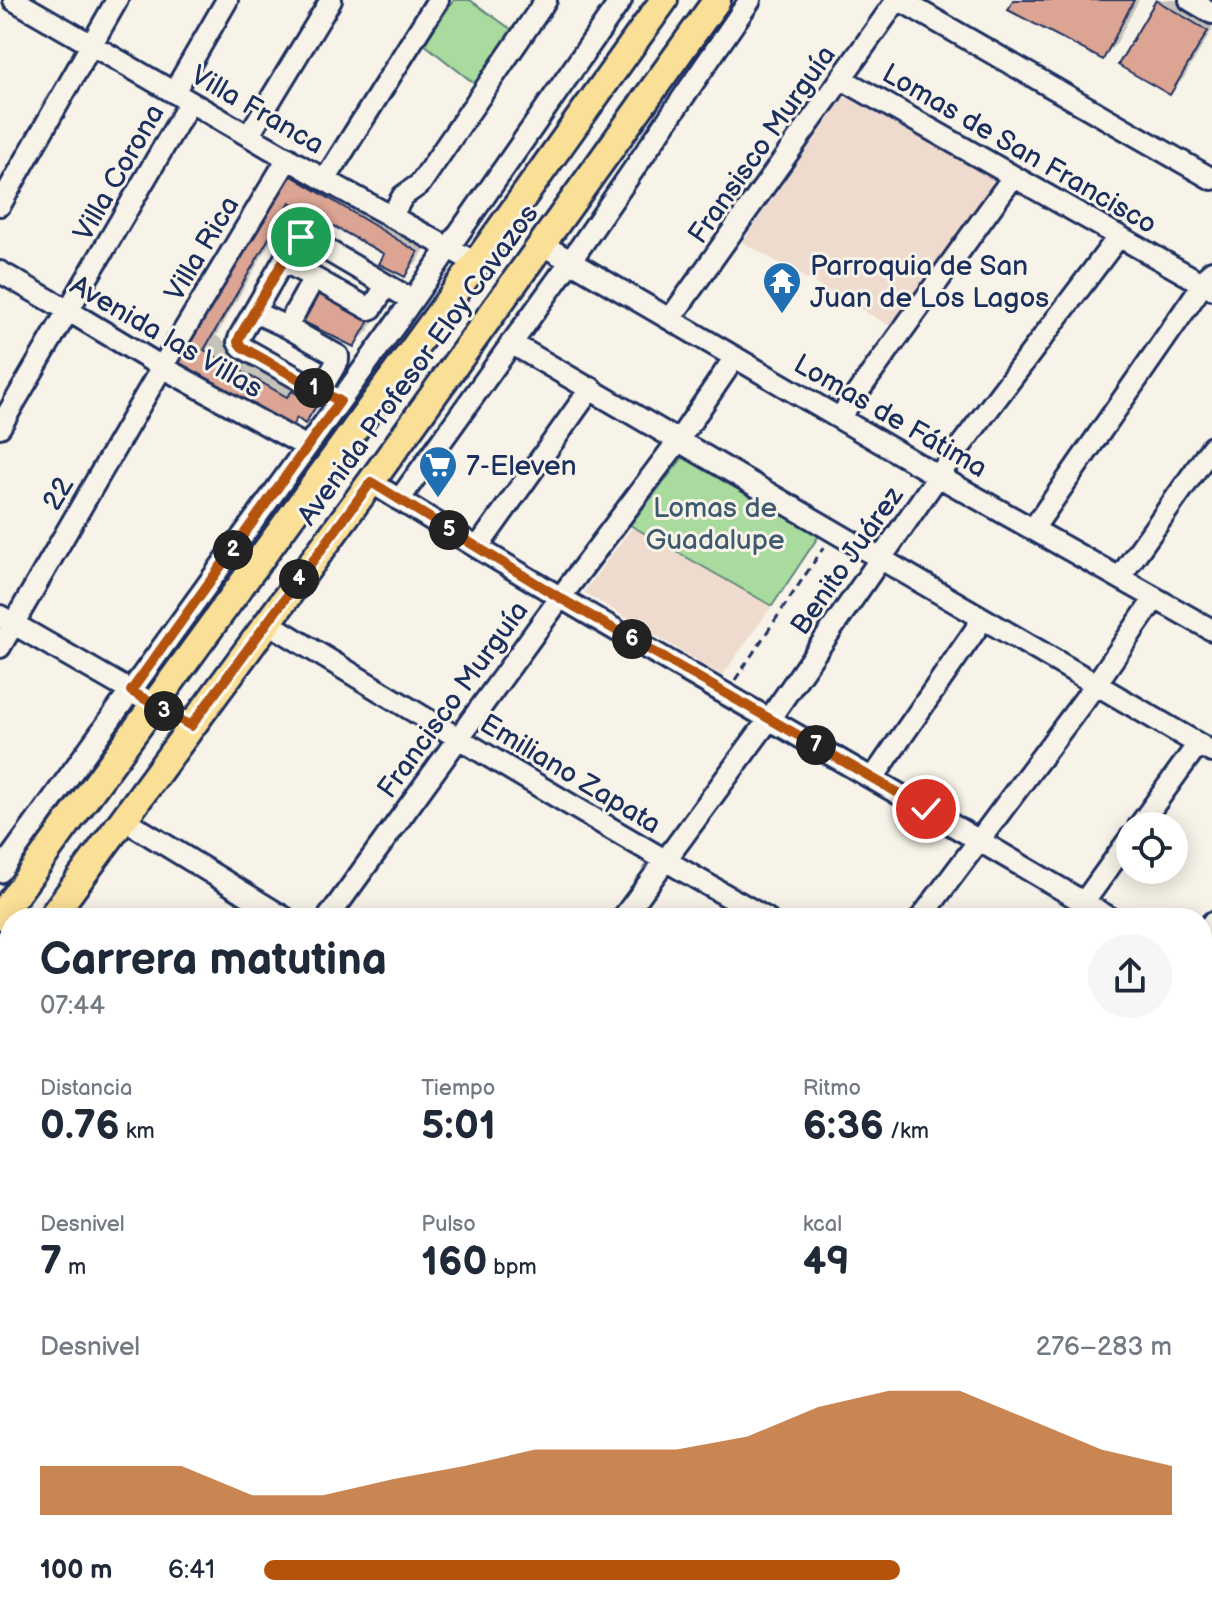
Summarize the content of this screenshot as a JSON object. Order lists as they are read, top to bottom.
{
  "streets": {
    "main road": ["Avenida Profesor Eloy Cavazos"],
    "street": [
      "Villa Franca",
      "Fransisco Murguía",
      "Lomas de San Francisco",
      "Villa Corona",
      "Villa Rica",
      "Avenida las Villas",
      "Lomas de Fátima",
      "22",
      "Benito Juárez",
      "Francisco Murguía",
      "Emiliano Zapata"
    ]
  },
  "crossings": [
    ["Villa Franca", "Villa Corona"],
    ["Villa Franca", "Villa Rica"],
    ["Villa Franca", "Avenida Profesor Eloy Cavazos"],
    ["Fransisco Murguía", "Lomas de San Francisco"],
    ["Fransisco Murguía", "Lomas de Fátima"],
    ["Lomas de San Francisco", "Benito Juárez"],
    ["Villa Corona", "Avenida las Villas"],
    ["Villa Rica", "Avenida las Villas"],
    ["Villa Rica", "22"],
    ["Avenida las Villas", "Avenida Profesor Eloy Cavazos"],
    ["Avenida las Villas", "22"],
    ["Avenida Profesor Eloy Cavazos", "Lomas de Fátima"],
    ["Avenida Profesor Eloy Cavazos", "Emiliano Zapata"],
    ["Lomas de Fátima", "Benito Juárez"],
    ["Lomas de Fátima", "Francisco Murguía"],
    ["Benito Juárez", "Emiliano Zapata"],
    ["Francisco Murguía", "Emiliano Zapata"]
  ],
  "parks": ["Lomas de Guadalupe"],
  "places": {
    "temple": ["Parroquia de San Juan de Los Lagos"],
    "supermarket": ["7-Eleven"]
  },
  "page": {
    "pins": [
      "1",
      "5",
      "2",
      "4",
      "6",
      "3",
      "7"
    ],
    "heading": ["Carrera matutina", "07:44"],
    "stats": [
      ["Distancia", "0.76 km"],
      ["Tiempo", "5:01"],
      ["Ritmo", "6:36 /km"],
      ["Desnivel", "7 m"],
      ["Pulso", "160 bpm"],
      ["kcal", "49"]
    ],
    "chart": ["Desnivel", "276–283 m"],
    "list": [
      {
        "name": "100 m",
        "note": "6:41"
      }
    ]
  }
}
